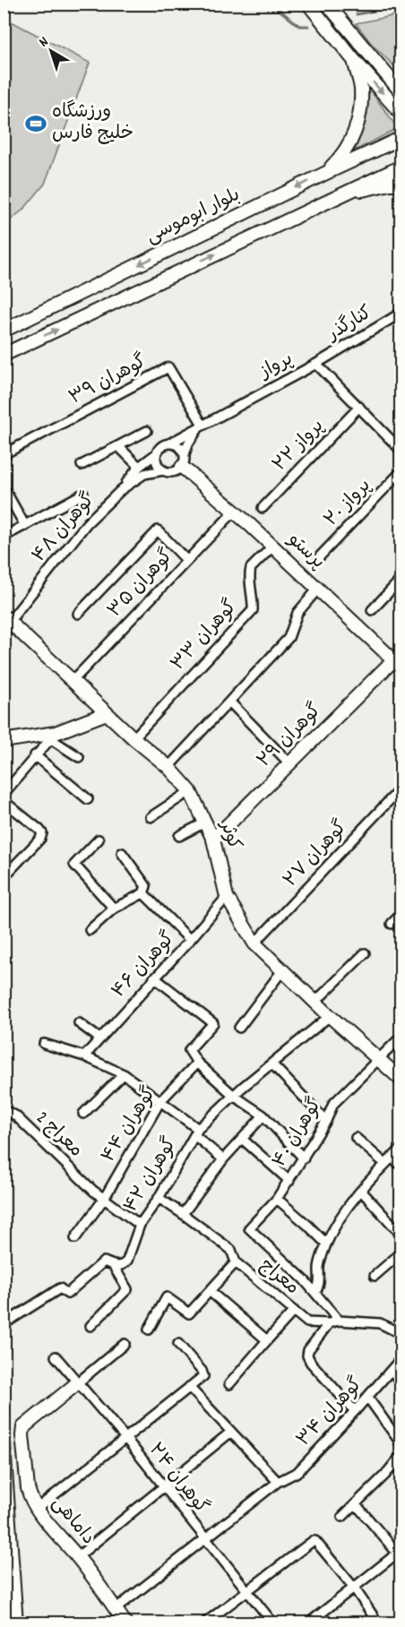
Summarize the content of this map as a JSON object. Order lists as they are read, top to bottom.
{
  "streets": {
    "street": [
      "بلوار ابوموسی",
      "کنارگذر",
      "پرواز",
      "گوهران ۳۹",
      "پرواز ۲۲",
      "پرواز ۲۰",
      "گوهران ۴۸",
      "پرستو",
      "گوهران ۳۵",
      "گوهران ۳۳",
      "گوهران ۲۹",
      "کوثر",
      "گوهران ۲۷",
      "گوهران ۴۶",
      "گوهران ۴۴",
      "گوهران ۴۰",
      "معراج 2",
      "گوهران ۴۲",
      "معراج",
      "گوهران ۳۴",
      "گوهران ۲۴",
      "داماهی"
    ]
  },
  "crossings": [
    ["کنارگذر", "پرواز"],
    ["پرواز", "گوهران ۳۹"],
    ["پرواز", "پرواز ۲۲"],
    ["پرواز", "گوهران ۴۸"],
    ["پرواز", "پرستو"],
    ["گوهران ۴۸", "پرستو"],
    ["گوهران ۴۸", "کوثر"],
    ["پرستو", "گوهران ۳۵"],
    ["پرستو", "گوهران ۳۳"],
    ["پرستو", "گوهران ۲۹"],
    ["گوهران ۳۵", "کوثر"],
    ["گوهران ۳۳", "کوثر"],
    ["گوهران ۲۹", "کوثر"],
    ["کوثر", "گوهران ۲۷"],
    ["کوثر", "گوهران ۴۶"],
    ["کوثر", "گوهران ۴۰"],
    ["کوثر", "گوهران ۴۲"],
    ["گوهران ۴۴", "معراج 2"],
    ["معراج 2", "گوهران ۴۲"],
    ["گوهران ۴۲", "معراج"],
    ["گوهران ۳۴", "گوهران ۲۴"],
    ["گوهران ۳۴", "داماهی"],
    ["گوهران ۲۴", "داماهی"]
  ],
  "places": {
    "sports": ["ورزشگاه خلیج فارس"]
  },
  "north": "top left"
}
